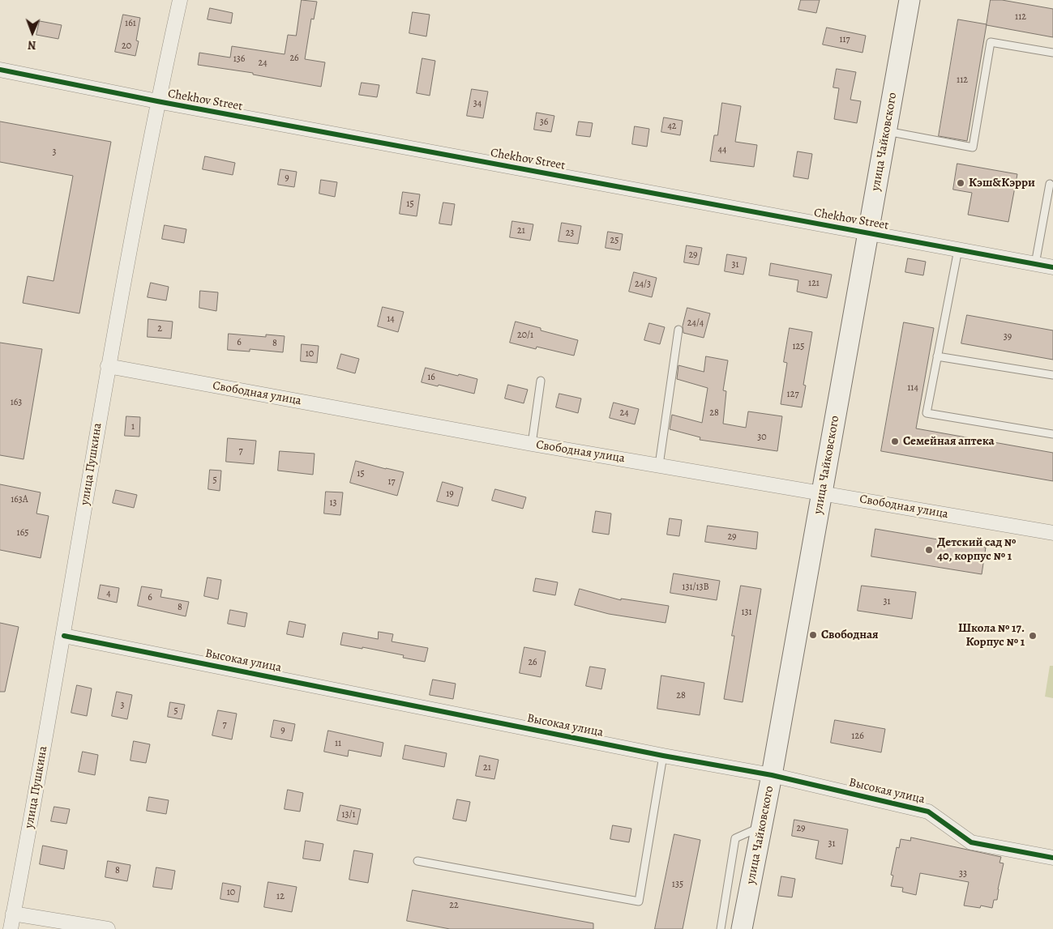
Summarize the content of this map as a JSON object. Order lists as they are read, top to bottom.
{
  "streets": {
    "main road": ["улица Чайковского"],
    "street": [
      "Chekhov Street",
      "Свободная улица",
      "улица Пушкина",
      "Высокая улица"
    ]
  },
  "crossings": [
    ["Chekhov Street", "улица Чайковского"],
    ["Chekhov Street", "улица Пушкина"],
    ["улица Чайковского", "Свободная улица"],
    ["улица Чайковского", "Высокая улица"],
    ["Свободная улица", "улица Пушкина"],
    ["улица Пушкина", "Высокая улица"]
  ],
  "places": [
    "Кэш&Кэрри",
    "Семейная аптека",
    "Детский сад № 40, корпус № 1",
    "Свободная",
    "Школа № 17. Корпус № 1"
  ],
  "house_numbers": [
    "112",
    "161",
    "117",
    "20",
    "26",
    "136",
    "24",
    "112",
    "34",
    "36",
    "42",
    "44",
    "3",
    "9",
    "15",
    "21",
    "23",
    "25",
    "29",
    "31",
    "121",
    "24/3",
    "14",
    "24/4",
    "2",
    "20/1",
    "39",
    "6",
    "8",
    "125",
    "10",
    "16",
    "114",
    "127",
    "163",
    "24",
    "28",
    "1",
    "30",
    "7",
    "15",
    "5",
    "17",
    "19",
    "163А",
    "13",
    "165",
    "29",
    "131/13В",
    "4",
    "6",
    "31",
    "8",
    "131",
    "26",
    "28",
    "3",
    "5",
    "7",
    "9",
    "126",
    "11",
    "21",
    "13/1",
    "29",
    "31",
    "8",
    "33",
    "135",
    "10",
    "12",
    "22"
  ],
  "north": "bottom"
}
